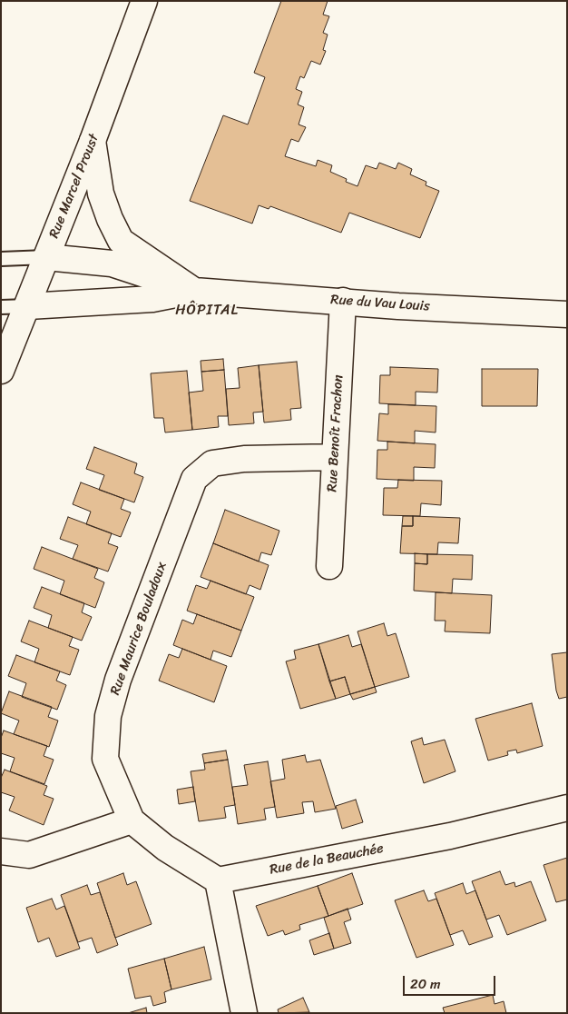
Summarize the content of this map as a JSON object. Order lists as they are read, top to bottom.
{
  "streets": {
    "street": [
      "Rue Marcel Proust",
      "Rue du Vau Louis",
      "Rue Benoît Frachon",
      "Rue Maurice Bouladoux",
      "Rue de la Beauchée"
    ]
  },
  "crossings": [
    ["Rue Marcel Proust", "Rue du Vau Louis"],
    ["Rue du Vau Louis", "Rue Benoît Frachon"],
    ["Rue Benoît Frachon", "Rue Maurice Bouladoux"],
    ["Rue Maurice Bouladoux", "Rue de la Beauchée"]
  ],
  "districts": ["HÔPITAL"],
  "scale_bar": "20 m"
}
